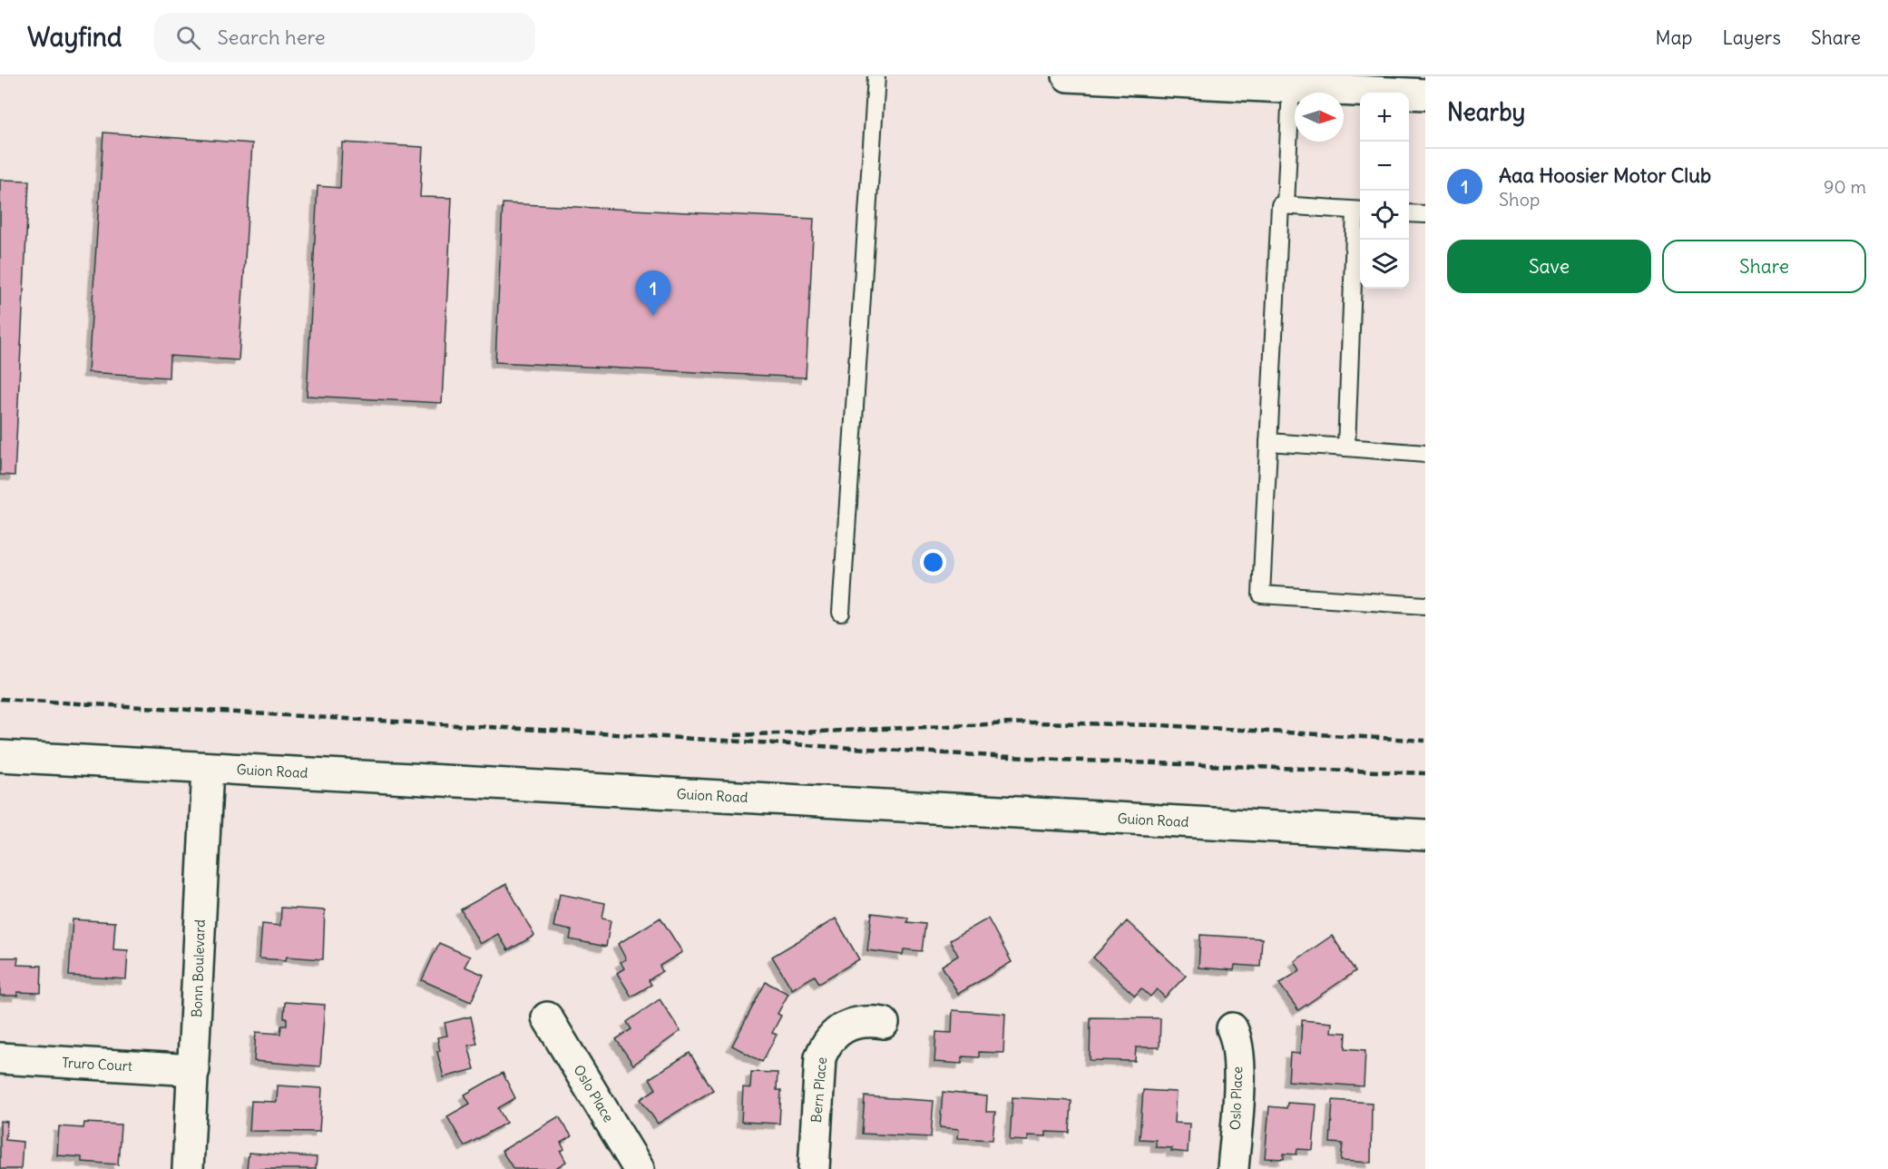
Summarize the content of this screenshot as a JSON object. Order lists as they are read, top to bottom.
{
  "streets": {
    "street": [
      "Guion Road",
      "Bonn Boulevard",
      "Truro Court",
      "Bern Place",
      "Oslo Place"
    ]
  },
  "crossings": [
    ["Guion Road", "Bonn Boulevard"],
    ["Bonn Boulevard", "Truro Court"]
  ],
  "north": "right",
  "page": {
    "header": "Wayfind",
    "search": "Search here",
    "nav": ["Map", "Layers", "Share"],
    "heading": "Nearby",
    "map_buttons": ["+", "−"],
    "list": [
      {
        "mark": "1",
        "name": "Aaa Hoosier Motor Club",
        "note": "Shop",
        "value": "90 m"
      }
    ],
    "buttons": ["Save", "Share"],
    "pins": "1"
  }
}
